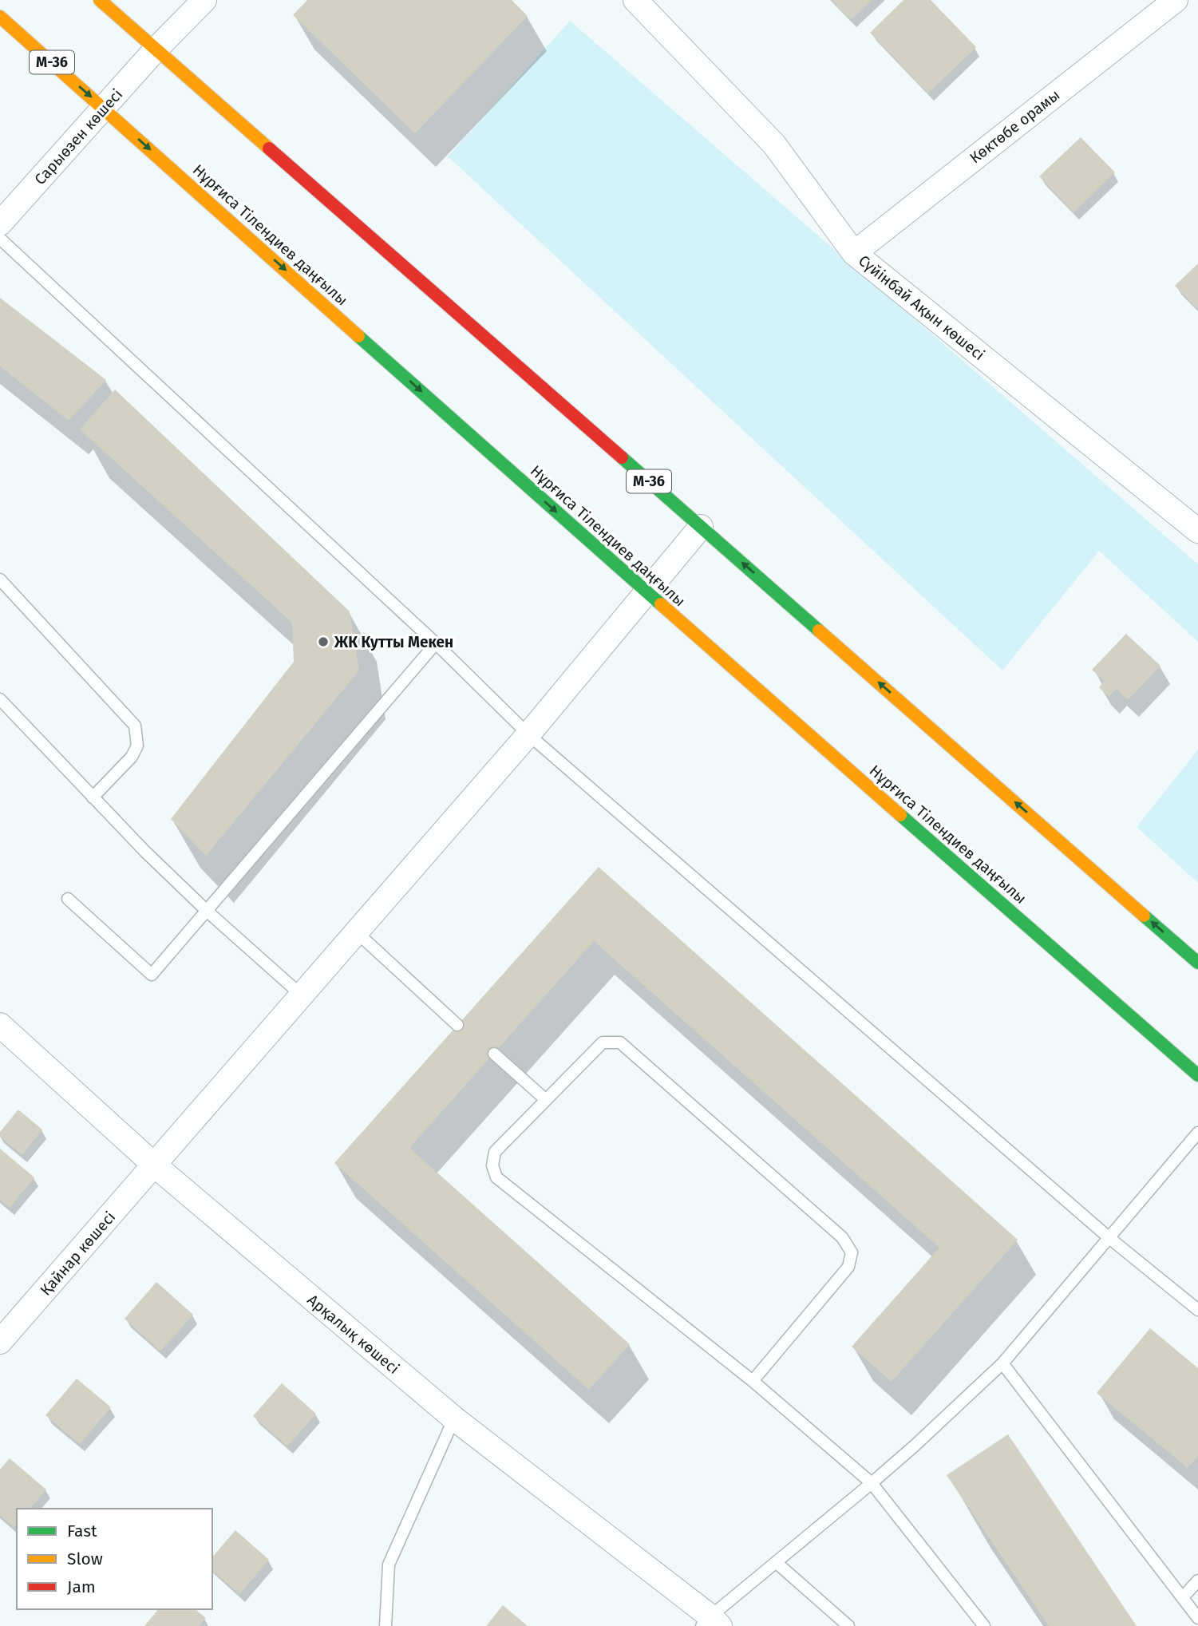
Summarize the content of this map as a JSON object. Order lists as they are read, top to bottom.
{
  "streets": {
    "main road": ["M-36", "Нұрғиса Тілендиев даңғылы"],
    "street": [
      "Көктөбе орамы",
      "Сарыөзен көшесі",
      "Сүйінбай Ақын көшесі",
      "Қайнар көшесі",
      "Арқалық көшесі"
    ]
  },
  "crossings": [
    ["M-36", "Сарыөзен көшесі"],
    ["M-36", "Қайнар көшесі"],
    ["Көктөбе орамы", "Сүйінбай Ақын көшесі"],
    ["Сарыөзен көшесі", "Нұрғиса Тілендиев даңғылы"],
    ["Нұрғиса Тілендиев даңғылы", "Қайнар көшесі"],
    ["Қайнар көшесі", "Арқалық көшесі"]
  ],
  "places": ["ЖК Кутты Мекен"],
  "legend": ["Fast", "Slow", "Jam"]
}
